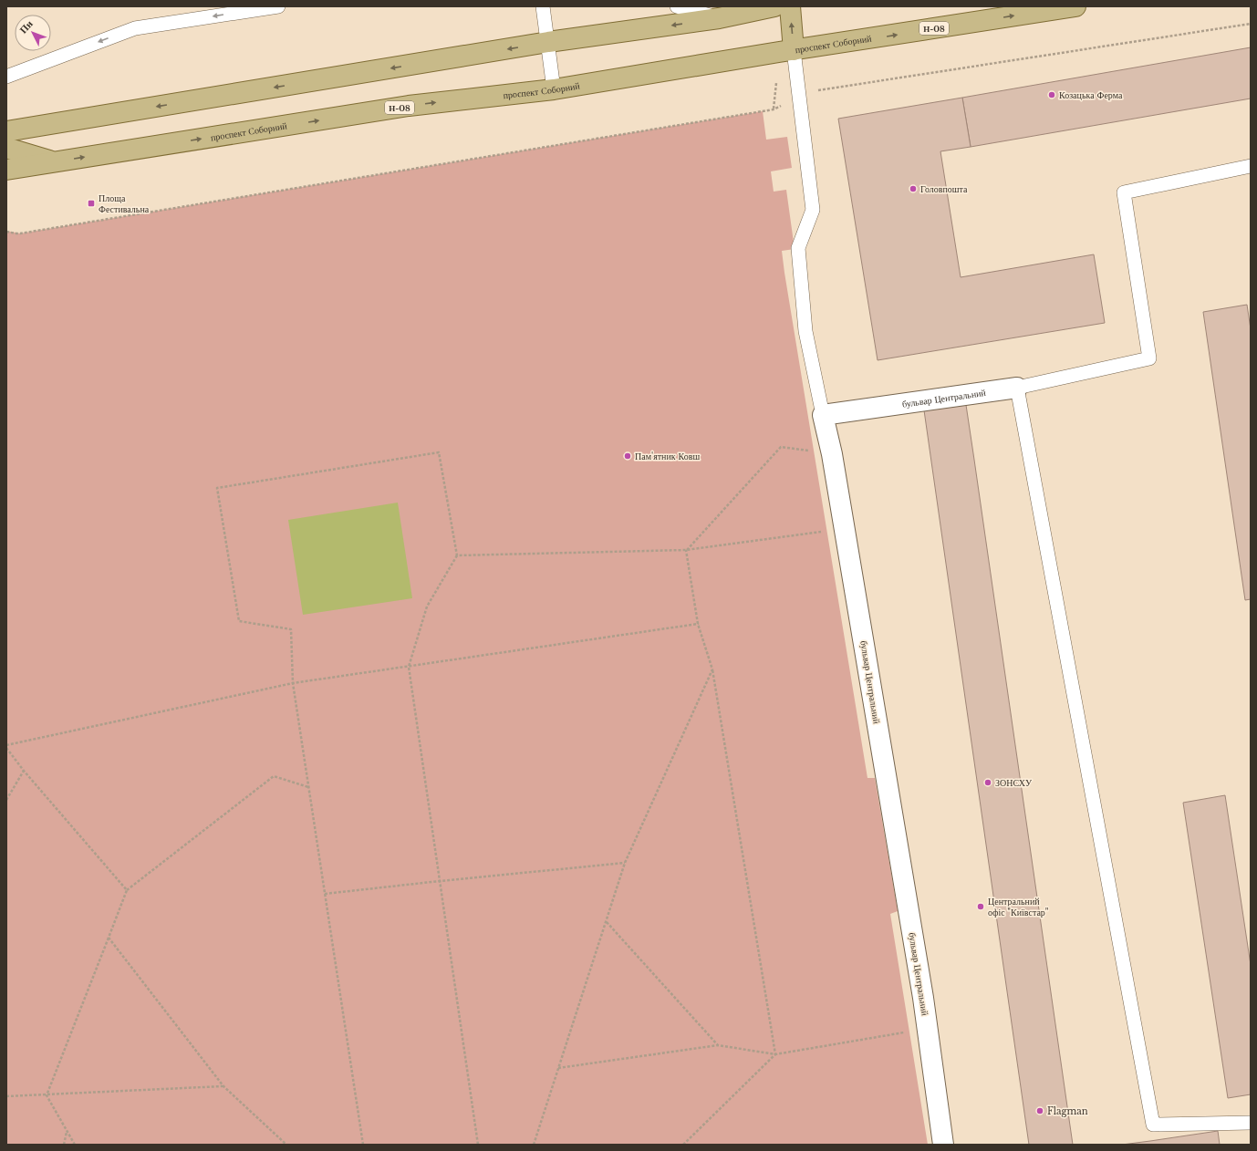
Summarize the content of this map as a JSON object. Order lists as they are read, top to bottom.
{
  "streets": {
    "main road": ["Н-08", "проспект Соборний"],
    "street": ["бульвар Центральний"]
  },
  "places": {
    "other": [
      "Козацька Ферма",
      "Головпошта",
      "Пам'ятник Ковш",
      "ЗОНСХУ",
      "Центральний офіс \"Київстар\"",
      "Flagman"
    ],
    "transit": ["Площа Фестивальна"]
  },
  "north": "top left"
}
